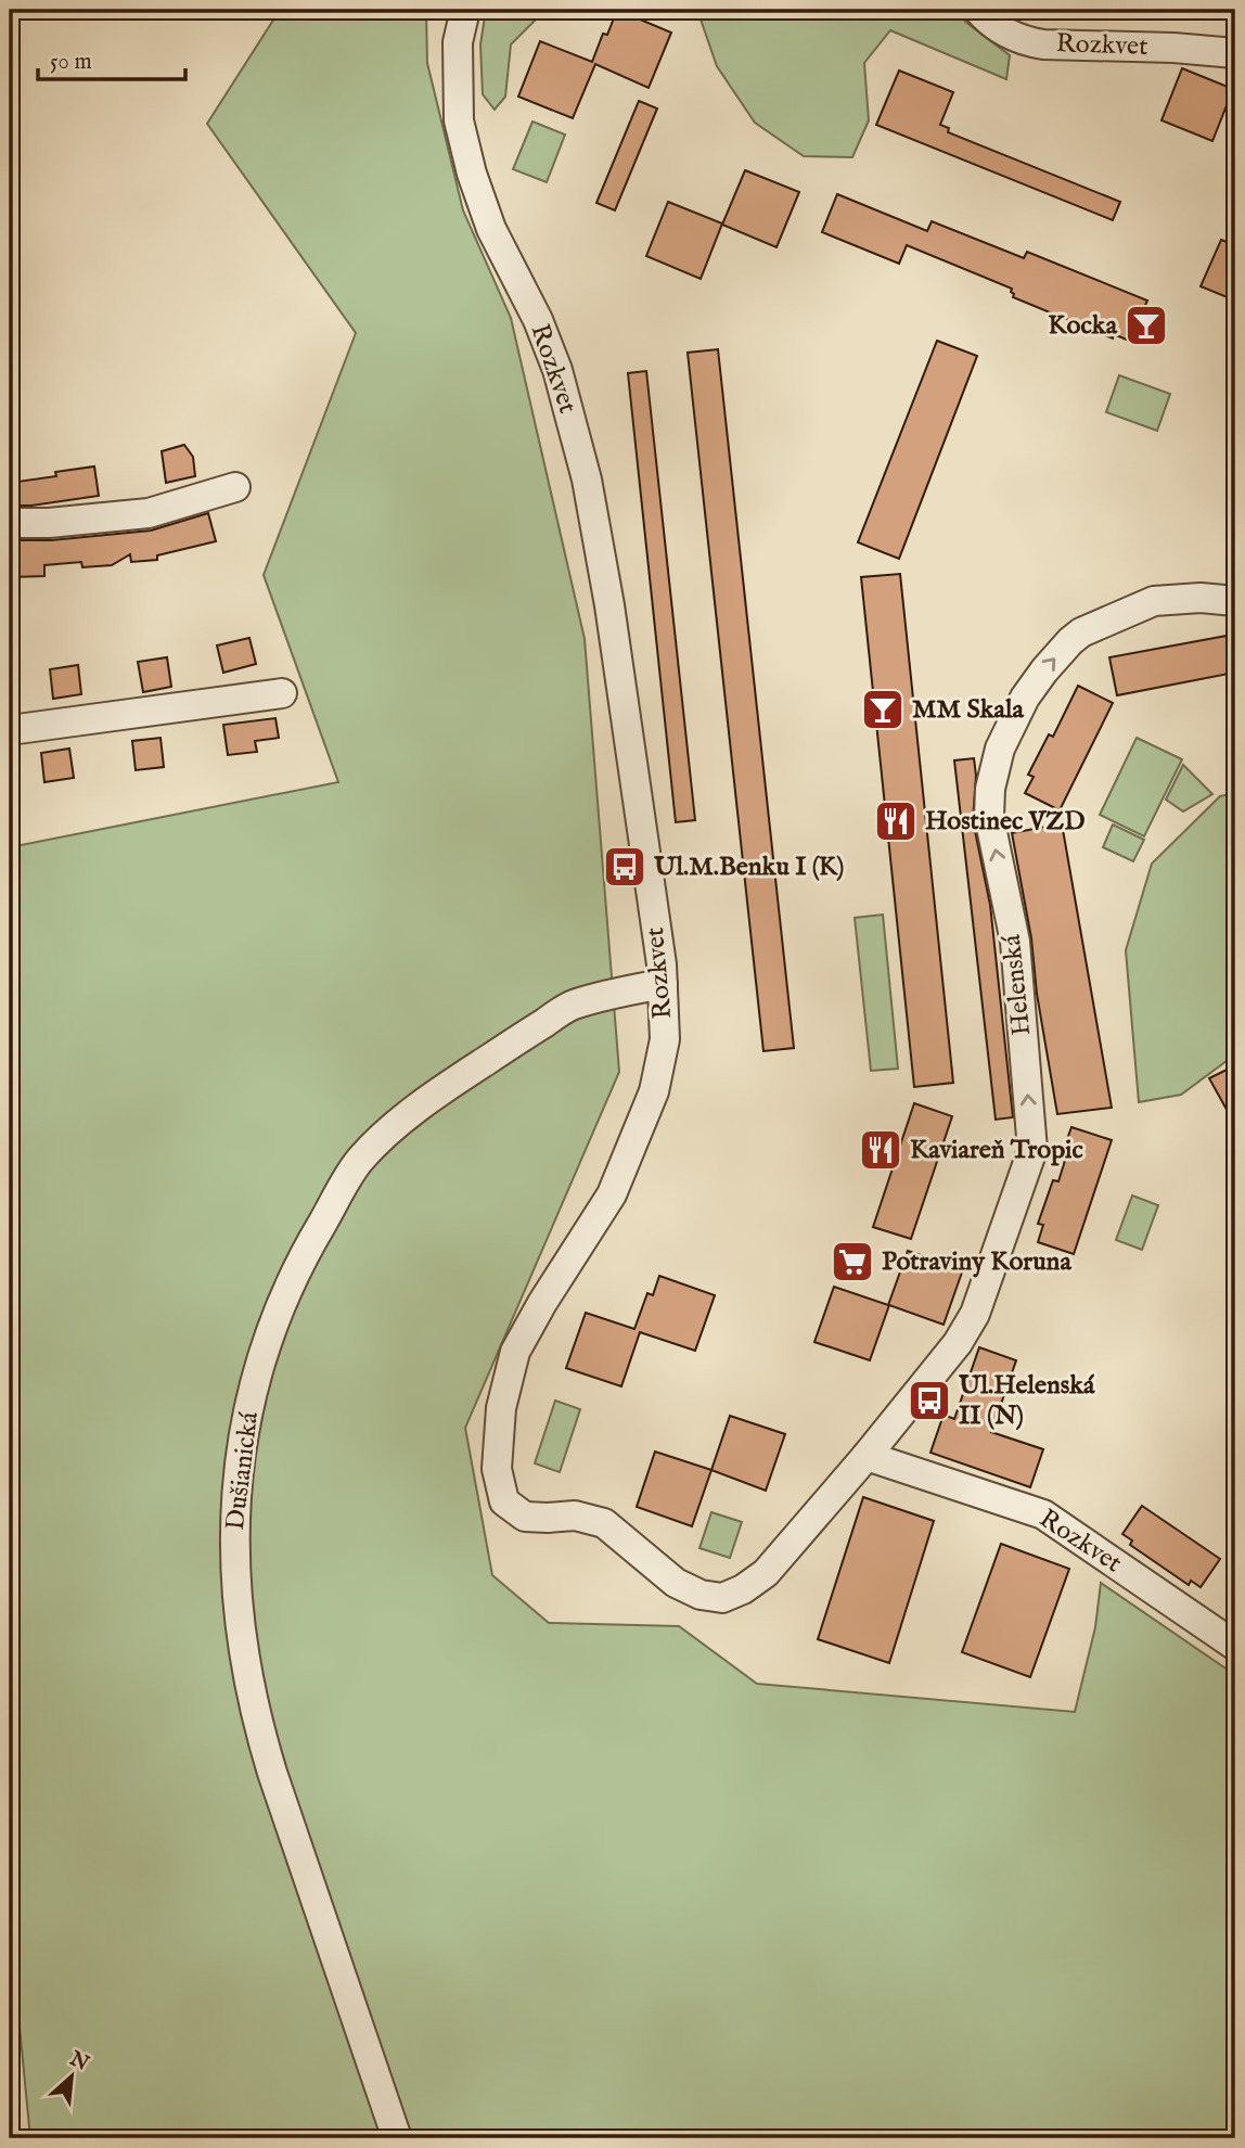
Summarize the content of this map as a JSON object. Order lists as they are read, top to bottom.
{
  "streets": {
    "street": ["Rozkvet", "Helenská", "Dušianická"]
  },
  "crossings": [
    ["Rozkvet", "Helenská"],
    ["Rozkvet", "Dušianická"]
  ],
  "one_way": ["Helenská"],
  "places": {
    "bar": ["Kocka", "MM Skala"],
    "restaurant": ["Hostinec VZD", "Kaviareň Tropic"],
    "bus stop": ["Ul.M.Benku I (K)", "Ul.Helenská II (N)"],
    "supermarket": ["Potraviny Koruna"]
  },
  "scale_bar": "50 m",
  "north": "top right"
}
